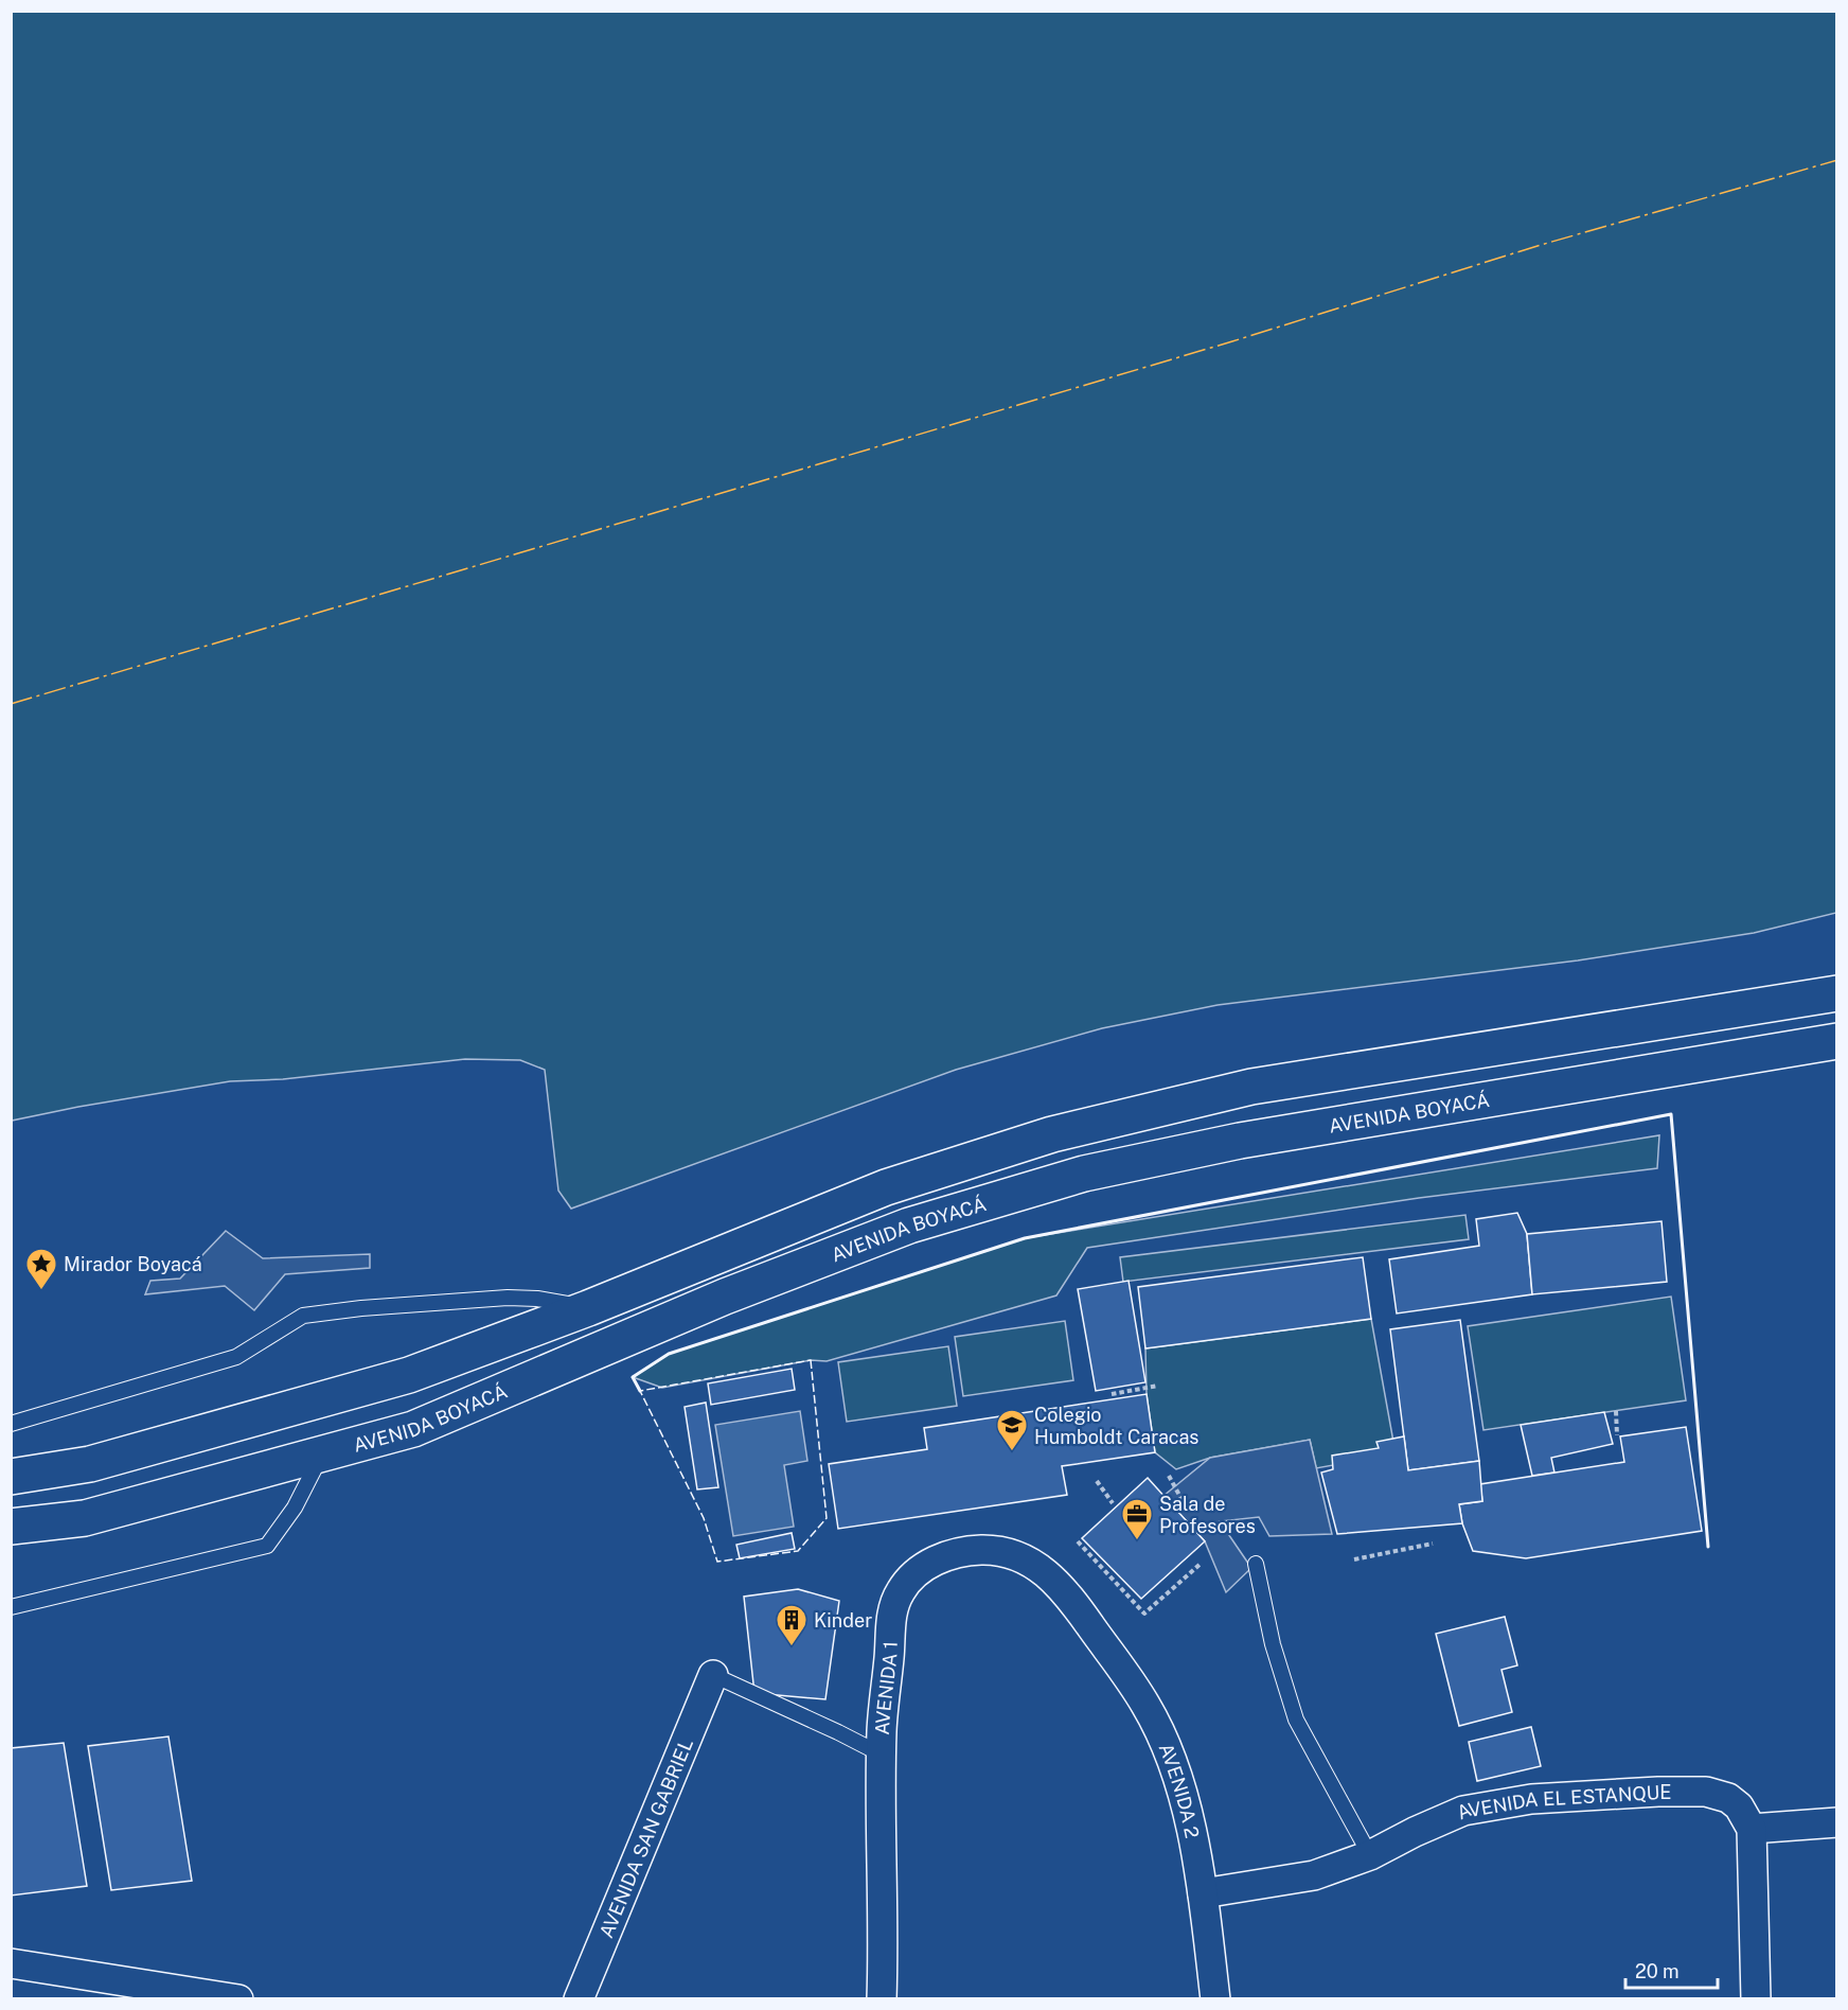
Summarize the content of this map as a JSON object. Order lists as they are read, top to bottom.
{
  "streets": {
    "highway": ["AVENIDA BOYACÁ"],
    "street": [
      "AVENIDA 1",
      "AVENIDA 2",
      "AVENIDA EL ESTANQUE",
      "AVENIDA SAN GABRIEL"
    ]
  },
  "crossings": [
    ["AVENIDA 1", "AVENIDA 2"],
    ["AVENIDA 2", "AVENIDA EL ESTANQUE"]
  ],
  "places": {
    "place": ["Mirador Boyacá"],
    "school or university": ["Colegio Humboldt Caracas"],
    "office": ["Sala de Profesores"],
    "building": ["Kinder"]
  },
  "scale_bar": "20 m"
}
